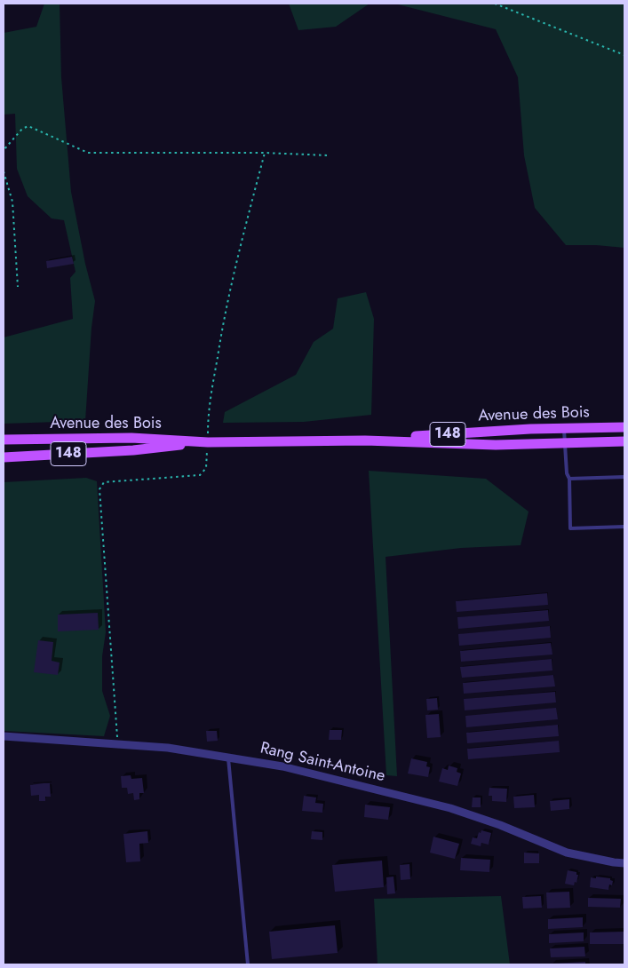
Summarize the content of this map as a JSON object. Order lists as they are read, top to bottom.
{
  "streets": {
    "main road": ["Avenue des Bois", "148"],
    "street": ["Rang Saint-Antoine"]
  }
}
